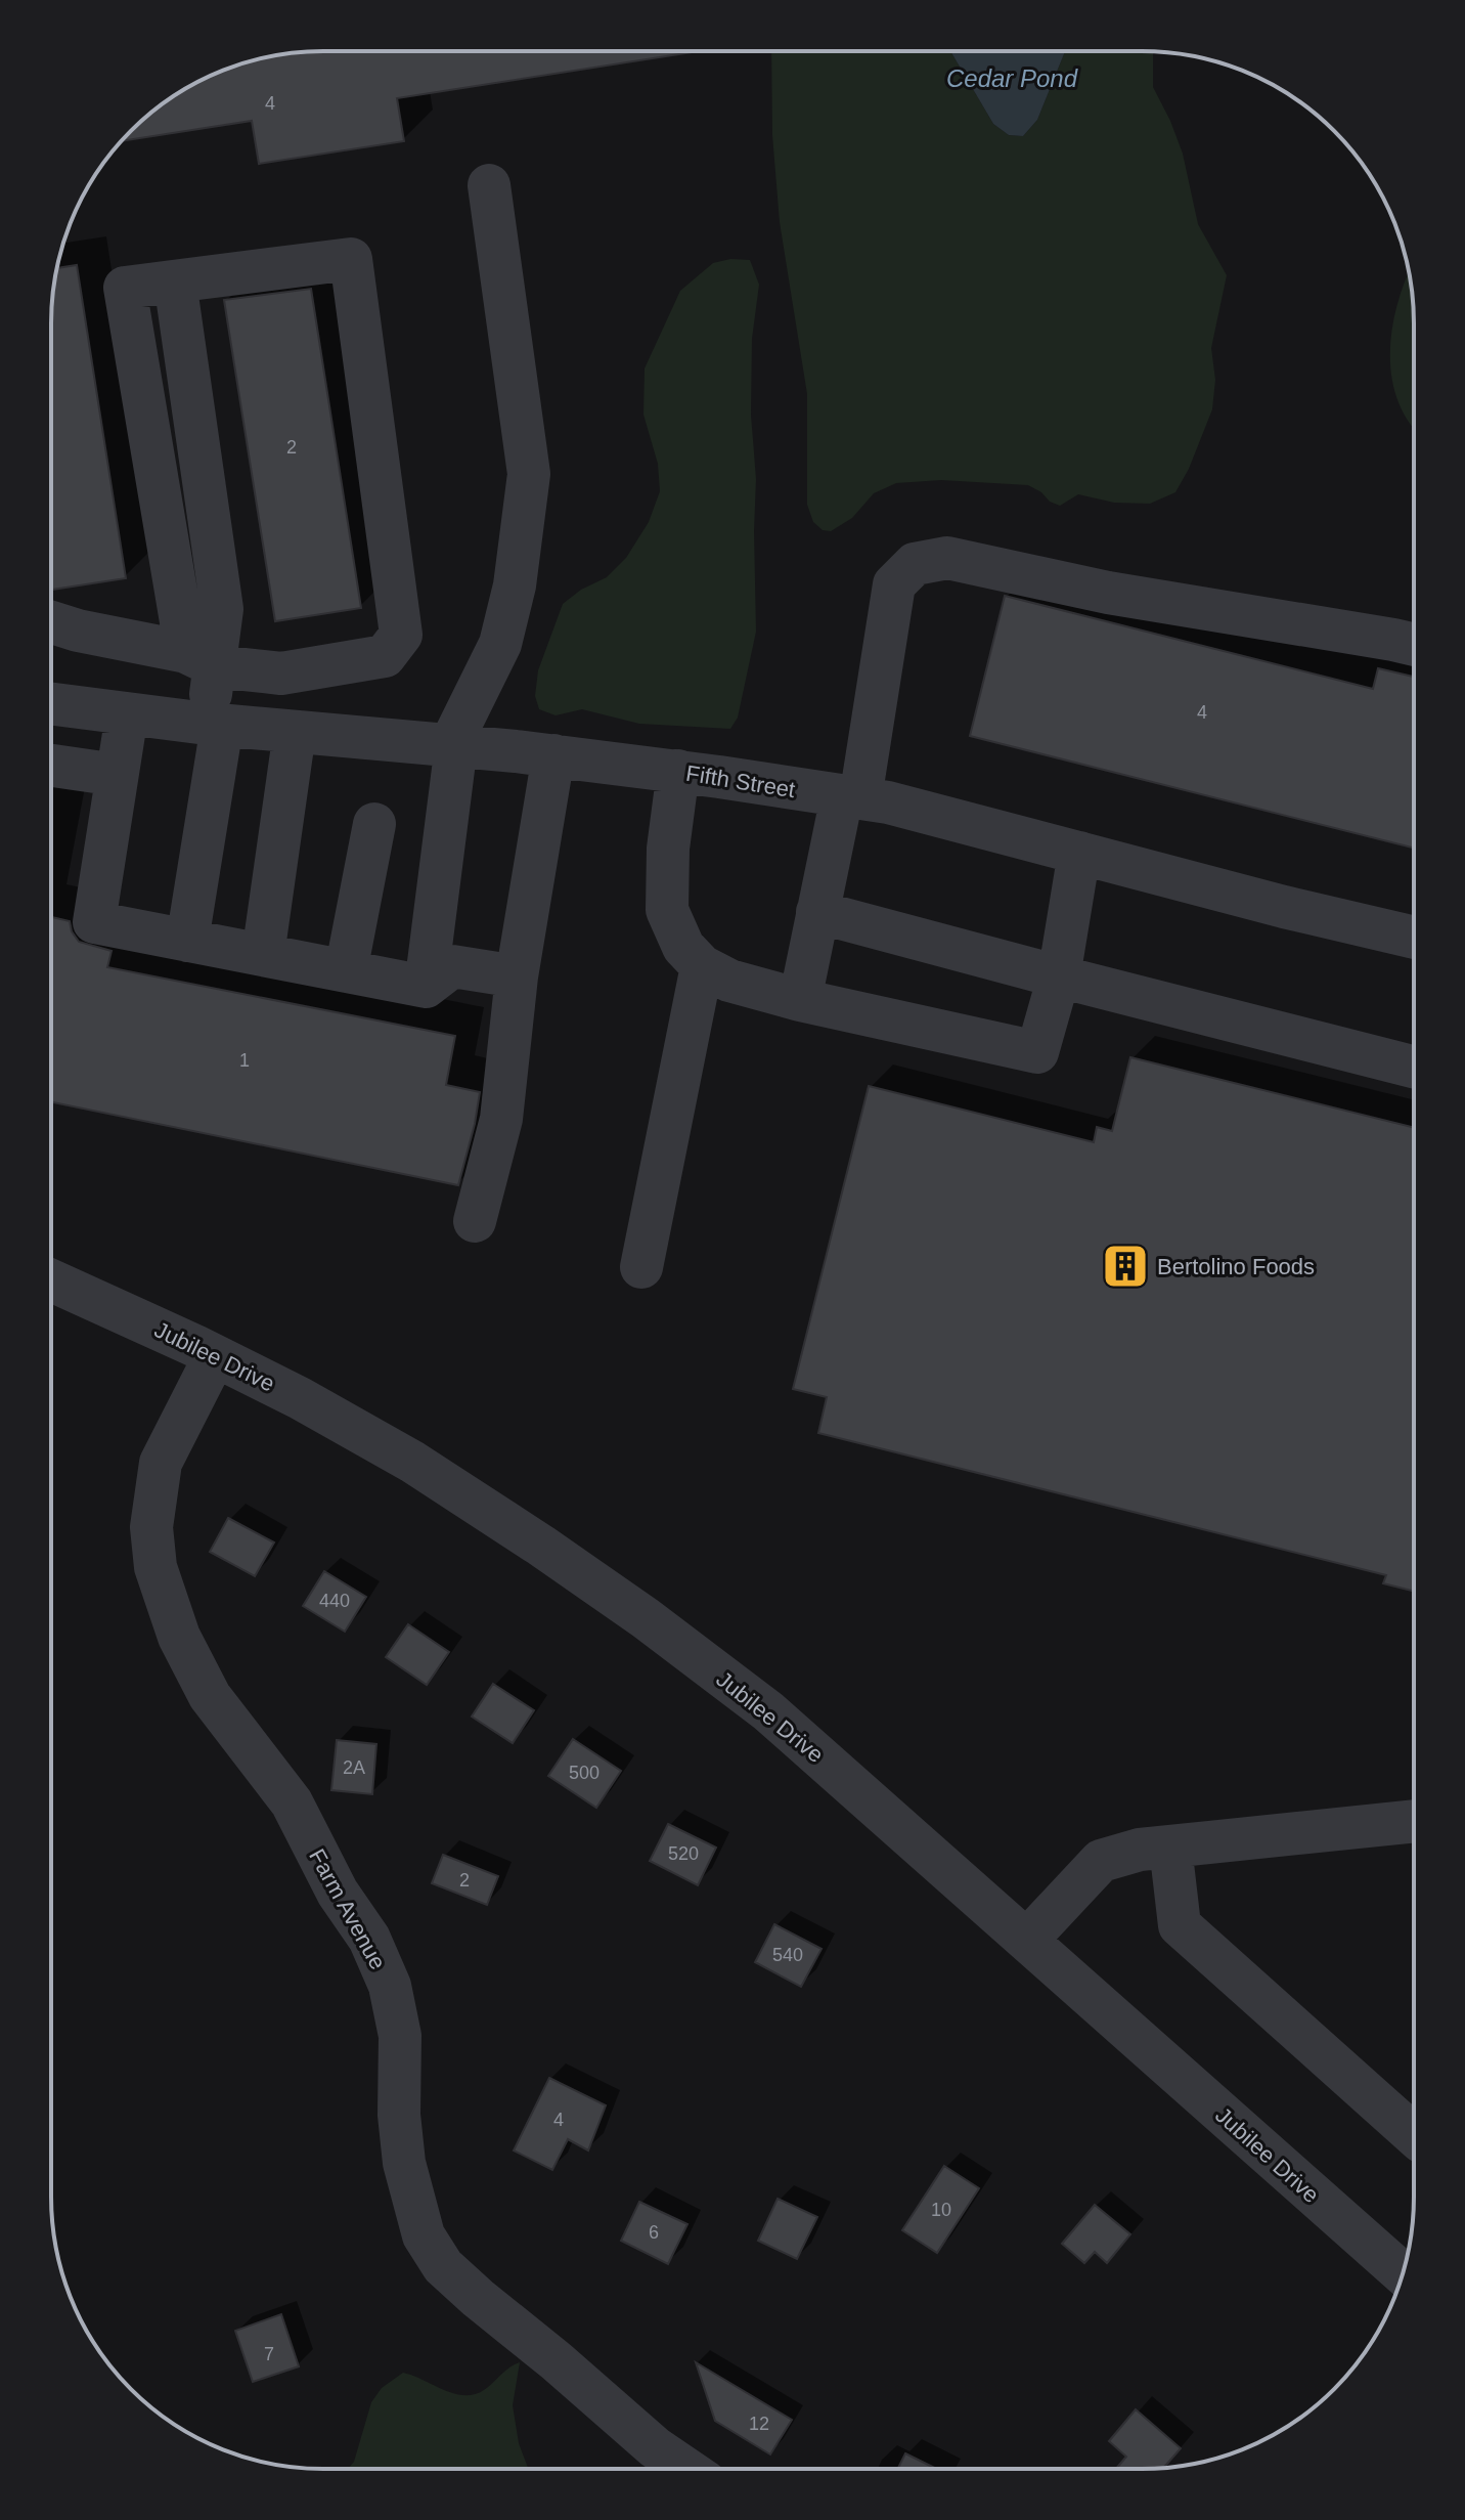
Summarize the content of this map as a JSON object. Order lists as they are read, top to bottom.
{
  "streets": {
    "street": ["Fifth Street", "Jubilee Drive", "Farm Avenue"]
  },
  "crossings": [
    ["Jubilee Drive", "Farm Avenue"]
  ],
  "water": ["Cedar Pond"],
  "places": {
    "building": ["Bertolino Foods"]
  },
  "house_numbers": [
    "4",
    "2",
    "4",
    "1",
    "440",
    "2A",
    "500",
    "520",
    "2",
    "540",
    "4",
    "10",
    "6",
    "7",
    "12"
  ]
}
